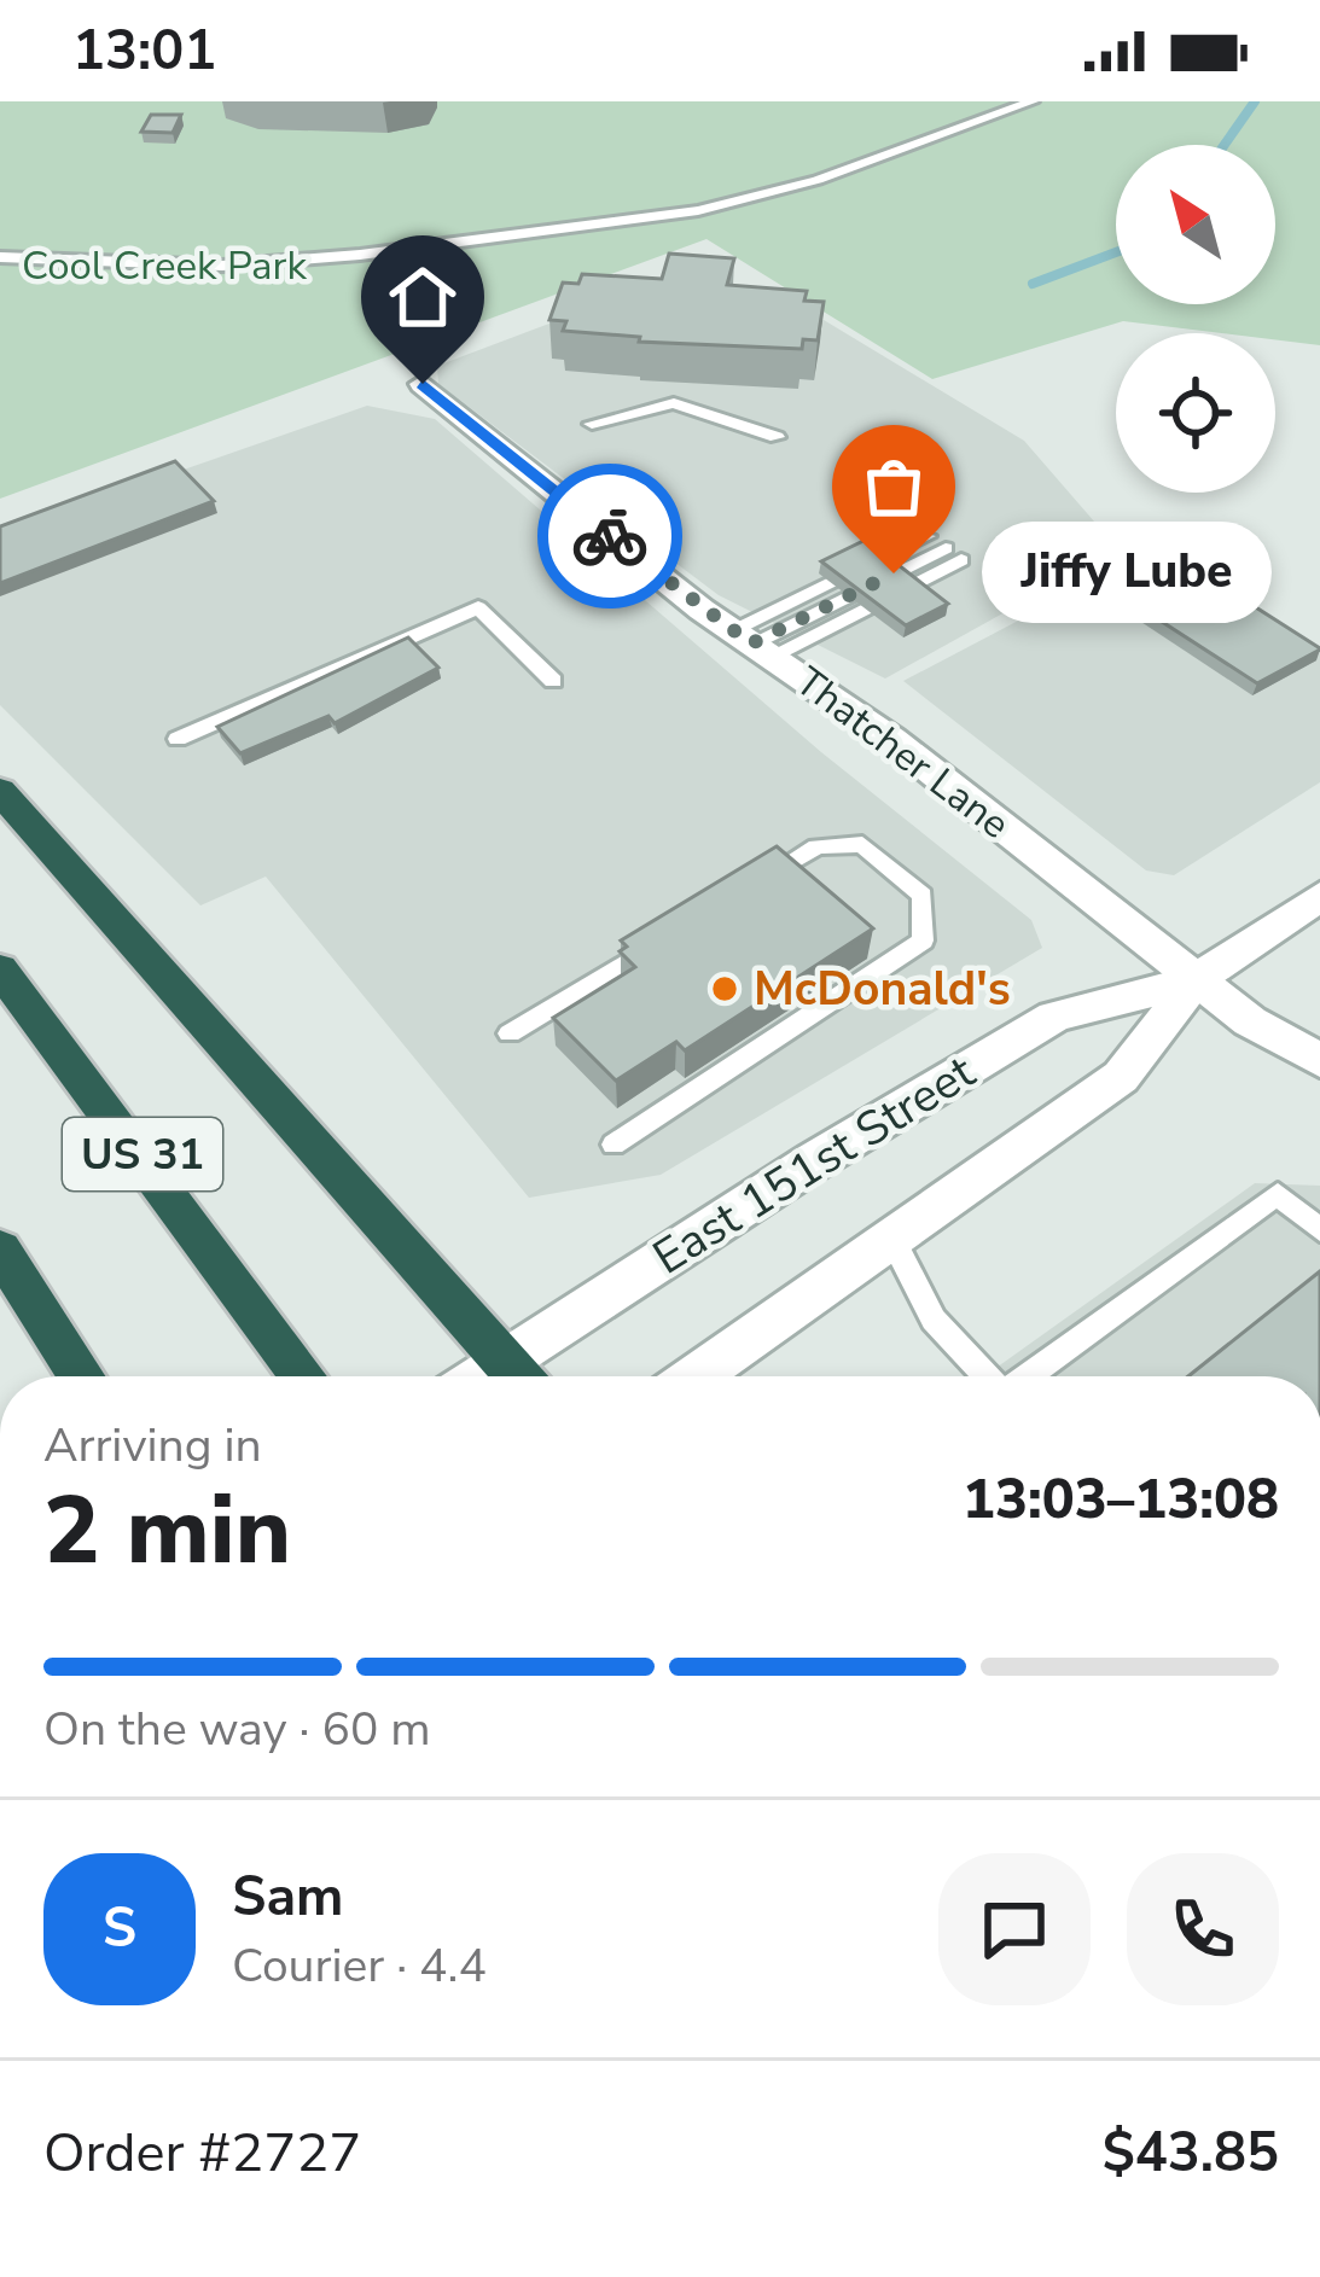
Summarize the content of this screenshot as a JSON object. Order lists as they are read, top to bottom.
{
  "streets": {
    "highway": ["US 31"],
    "street": ["Thatcher Lane", "East 151st Street"]
  },
  "crossings": [
    ["Thatcher Lane", "East 151st Street"]
  ],
  "parks": ["Cool Creek Park"],
  "places": ["Jiffy Lube", "McDonald's"],
  "north": "top left",
  "page": {
    "status": "13:01",
    "bubble": "Jiffy Lube",
    "heading": ["2 min", "Arriving in", "13:03–13:08"],
    "panel": [
      "Sam",
      "Courier · 4.4",
      "Order #2727",
      "$43.85"
    ],
    "bar": "On the way · 60 m",
    "round": "S"
  }
}
